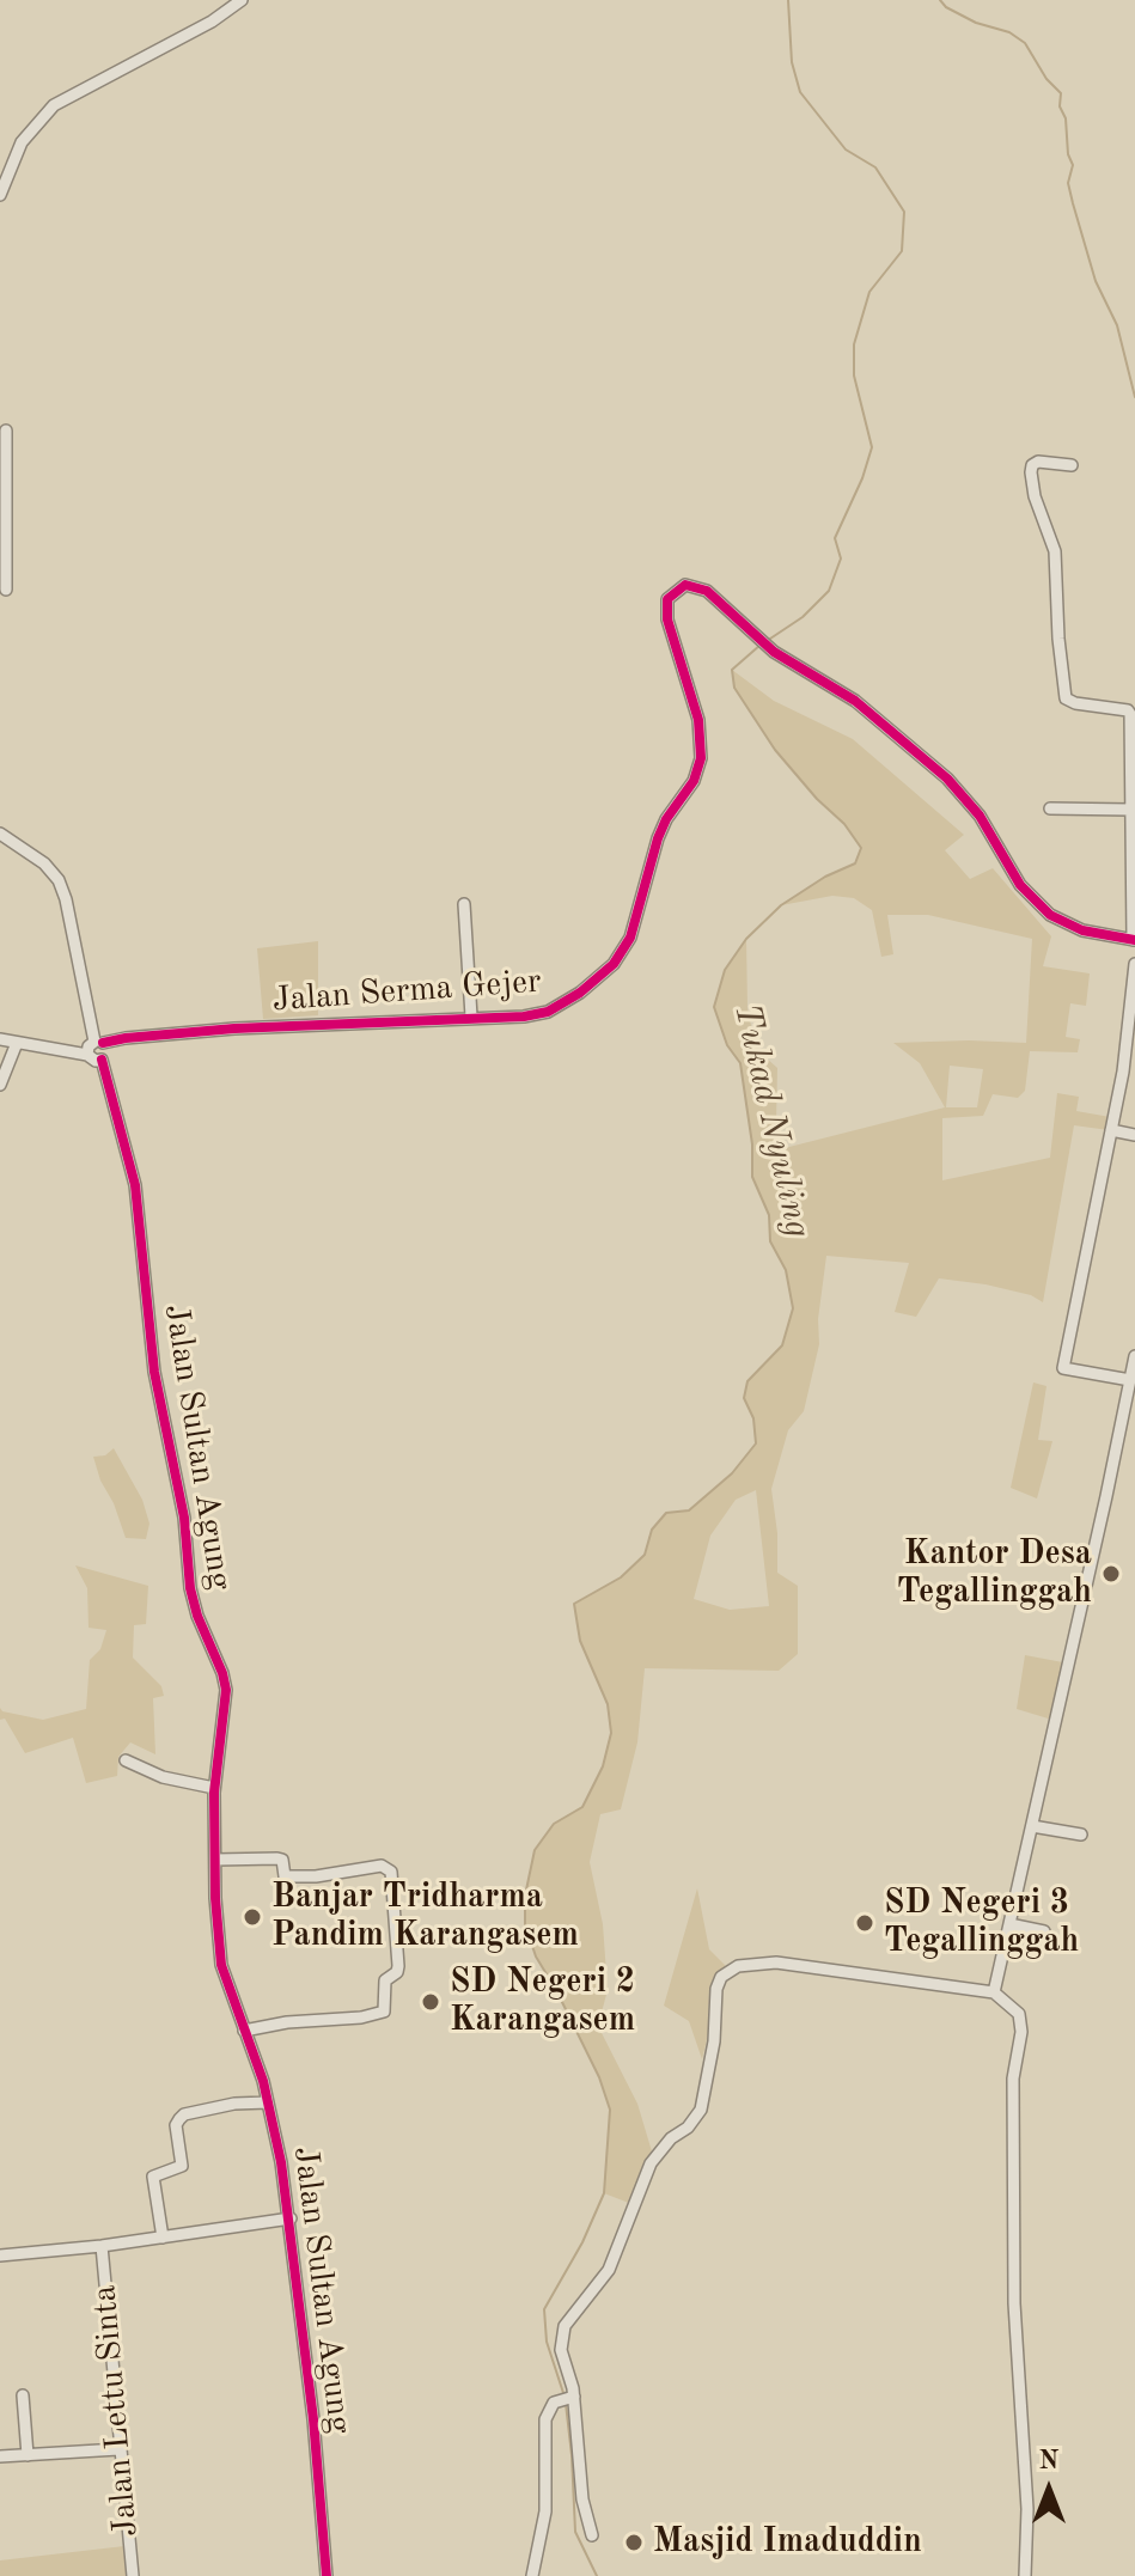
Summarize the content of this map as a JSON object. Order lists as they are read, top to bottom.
{
  "streets": {
    "street": ["Jalan Serma Gejer", "Jalan Sultan Agung", "Jalan Lettu Sinta"]
  },
  "crossings": [
    ["Jalan Serma Gejer", "Jalan Sultan Agung"]
  ],
  "water": ["Tukad Nyuling"],
  "places": [
    "Kantor Desa Tegallinggah",
    "Banjar Tridharma Pandim Karangasem",
    "SD Negeri 3 Tegallinggah",
    "SD Negeri 2 Karangasem",
    "Masjid Imaduddin"
  ],
  "north": "top"
}
